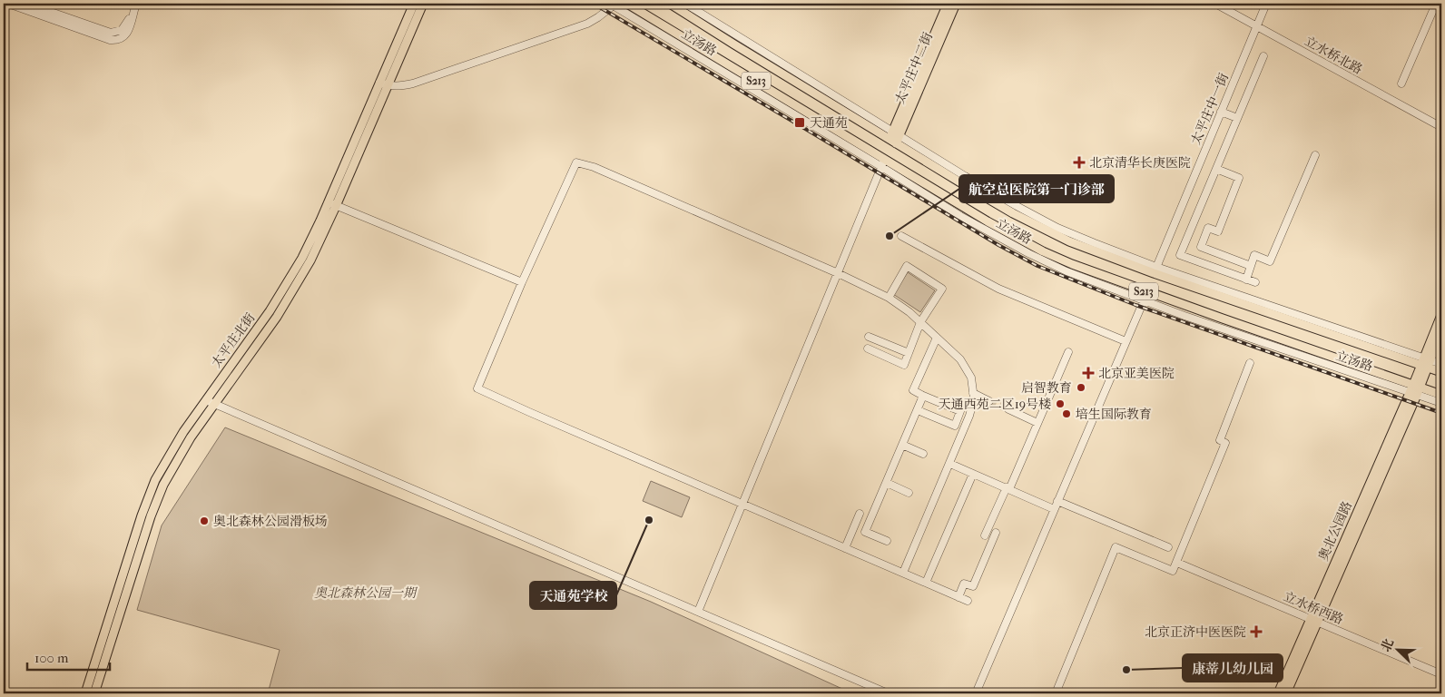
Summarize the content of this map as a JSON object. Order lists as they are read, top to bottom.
{
  "streets": {
    "main road": [
      "立汤路",
      "太平庄中二街",
      "S213",
      "太平庄北街",
      "奥北公园路"
    ],
    "street": ["立水桥北路", "太平庄中一街", "立水桥西路"]
  },
  "crossings": [
    ["立汤路", "太平庄中二街"],
    ["立汤路", "太平庄中一街"],
    ["立汤路", "奥北公园路"],
    ["立水桥北路", "太平庄中一街"],
    ["奥北公园路", "立水桥西路"]
  ],
  "parks": ["奥北森林公园一期"],
  "places": {
    "transit": ["天通苑"],
    "health": ["北京清华长庚医院", "北京亚美医院", "北京正济中医医院"],
    "other": [
      "航空总医院第一门诊部",
      "启智教育",
      "天通西苑二区19号楼",
      "培生国际教育",
      "天通苑学校",
      "奥北森林公园滑板场",
      "康蒂儿幼儿园"
    ]
  },
  "scale_bar": "100 m",
  "north": "top left"
}
